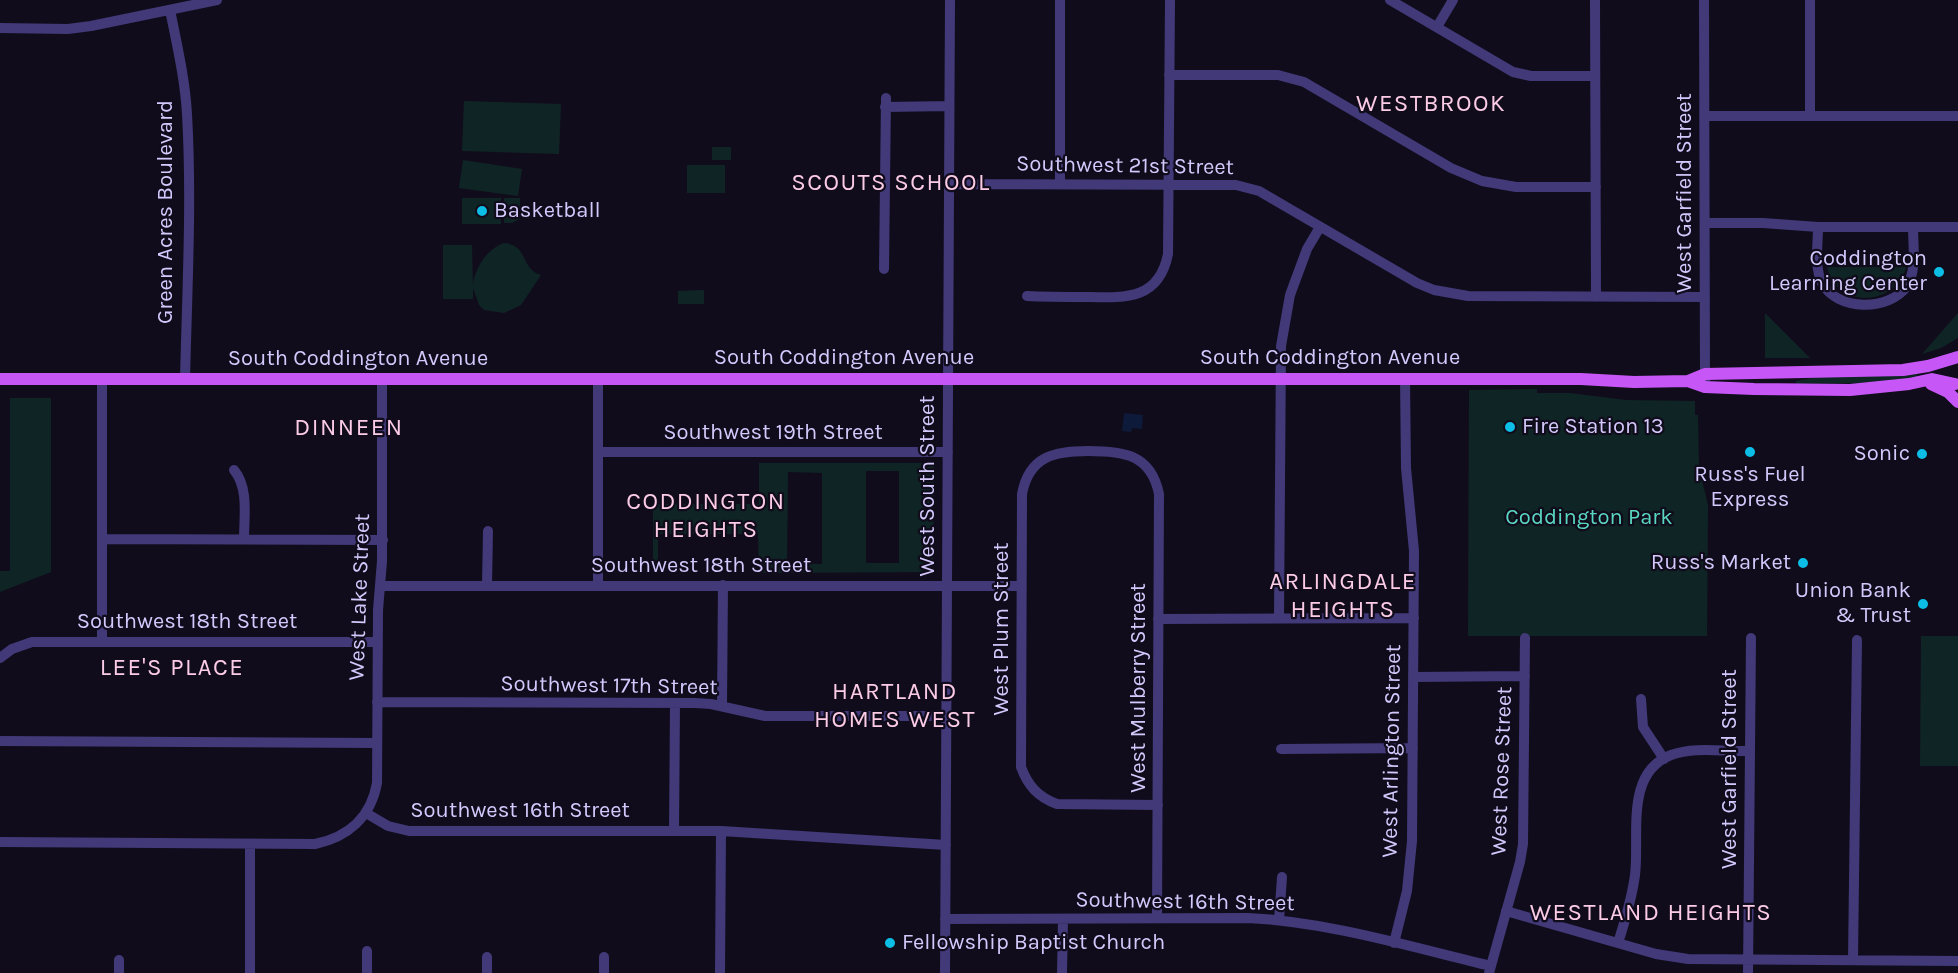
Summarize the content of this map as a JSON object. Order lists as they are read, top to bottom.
{
  "streets": {
    "main road": ["South Coddington Avenue"],
    "street": [
      "Southwest 21st Street",
      "West Garfield Street",
      "Green Acres Boulevard",
      "Southwest 19th Street",
      "West South Street",
      "Southwest 18th Street",
      "West Lake Street",
      "West Plum Street",
      "Southwest 17th Street",
      "West Mulberry Street",
      "West Arlington Street",
      "West Rose Street",
      "Southwest 16th Street"
    ]
  },
  "crossings": [
    ["Southwest 21st Street", "West Garfield Street"],
    ["Southwest 21st Street", "West South Street"],
    ["West Garfield Street", "South Coddington Avenue"],
    ["Green Acres Boulevard", "South Coddington Avenue"],
    ["South Coddington Avenue", "West South Street"],
    ["South Coddington Avenue", "West Lake Street"],
    ["South Coddington Avenue", "West Arlington Street"],
    ["Southwest 19th Street", "West South Street"],
    ["West South Street", "Southwest 18th Street"],
    ["West South Street", "Southwest 17th Street"],
    ["West South Street", "Southwest 16th Street"],
    ["Southwest 18th Street", "West Lake Street"],
    ["Southwest 18th Street", "West Plum Street"],
    ["West Lake Street", "Southwest 17th Street"],
    ["West Lake Street", "Southwest 16th Street"],
    ["West Plum Street", "West Mulberry Street"],
    ["West Mulberry Street", "Southwest 16th Street"],
    ["West Arlington Street", "Southwest 16th Street"],
    ["West Rose Street", "Southwest 16th Street"]
  ],
  "districts": [
    "WESTBROOK",
    "SCOUTS SCHOOL",
    "DINNEEN",
    "CODDINGTON HEIGHTS",
    "ARLINGDALE HEIGHTS",
    "LEE'S PLACE",
    "HARTLAND HOMES WEST",
    "WESTLAND HEIGHTS"
  ],
  "parks": ["Coddington Park"],
  "places": [
    "Basketball",
    "Coddington Learning Center",
    "Fire Station 13",
    "Russ's Fuel Express",
    "Sonic",
    "Russ's Market",
    "Union Bank & Trust",
    "Fellowship Baptist Church"
  ]
}
